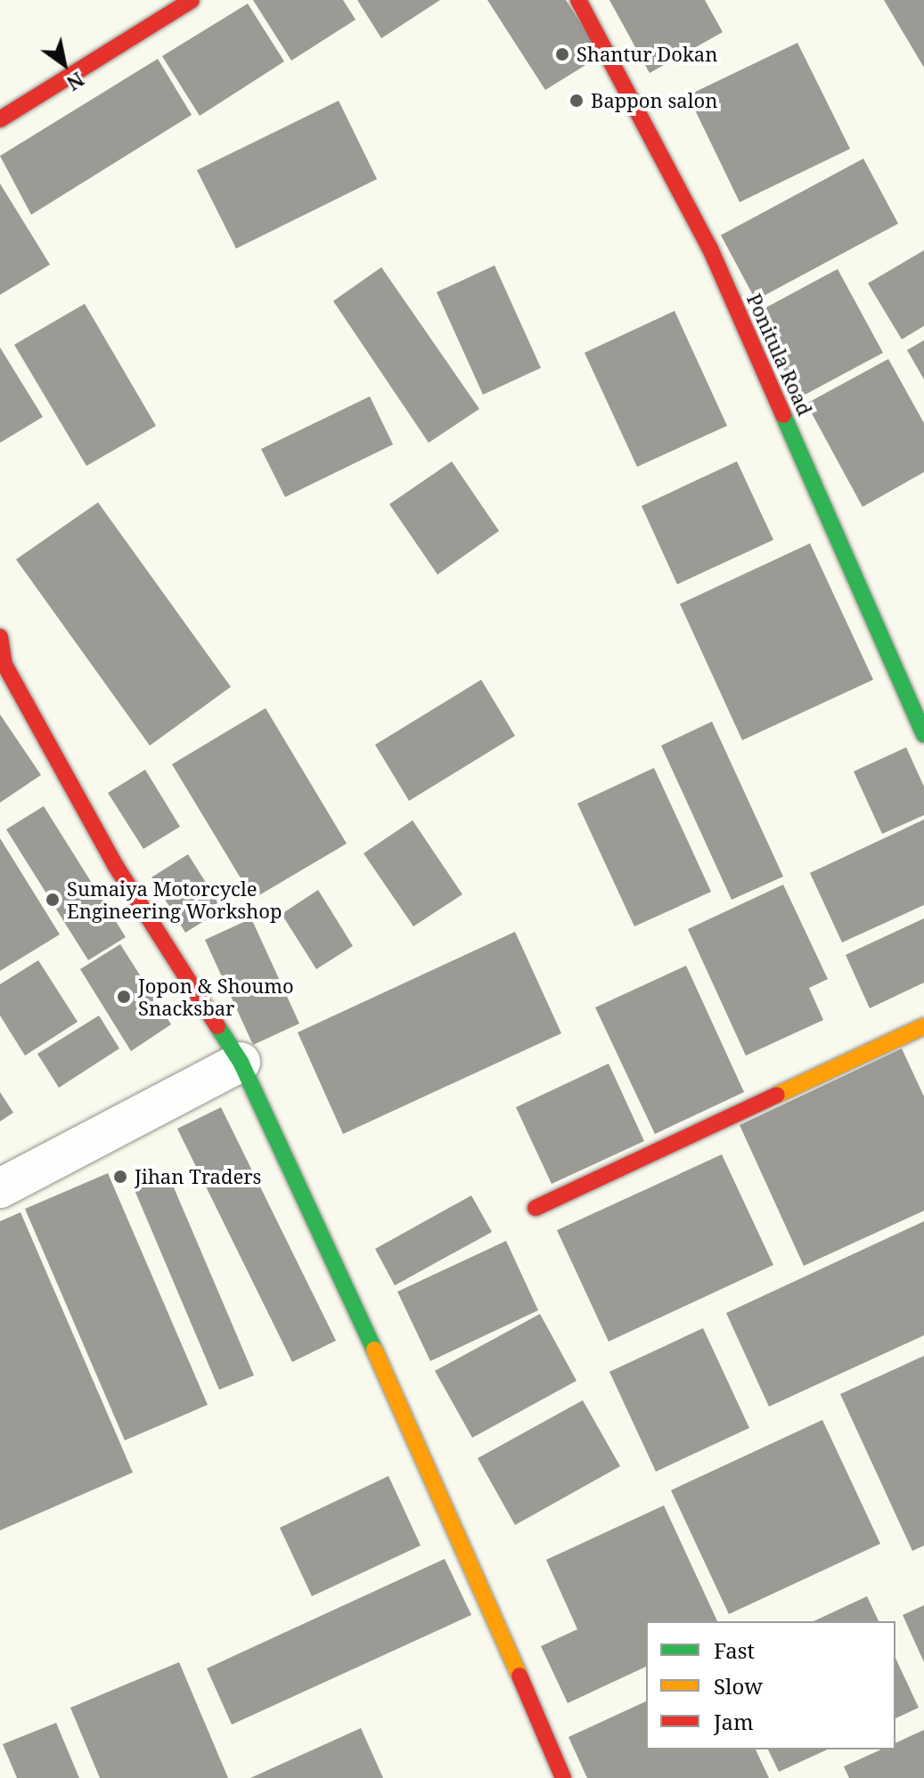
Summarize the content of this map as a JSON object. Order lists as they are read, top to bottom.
{
  "streets": {
    "street": ["Ponitula Road"]
  },
  "places": [
    "Shantur Dokan",
    "Bappon salon",
    "Sumaiya Motorcycle Engineering Workshop",
    "Jopon & Shoumo Snacksbar",
    "Jihan Traders"
  ],
  "legend": ["Fast", "Slow", "Jam"],
  "north": "bottom right"
}
